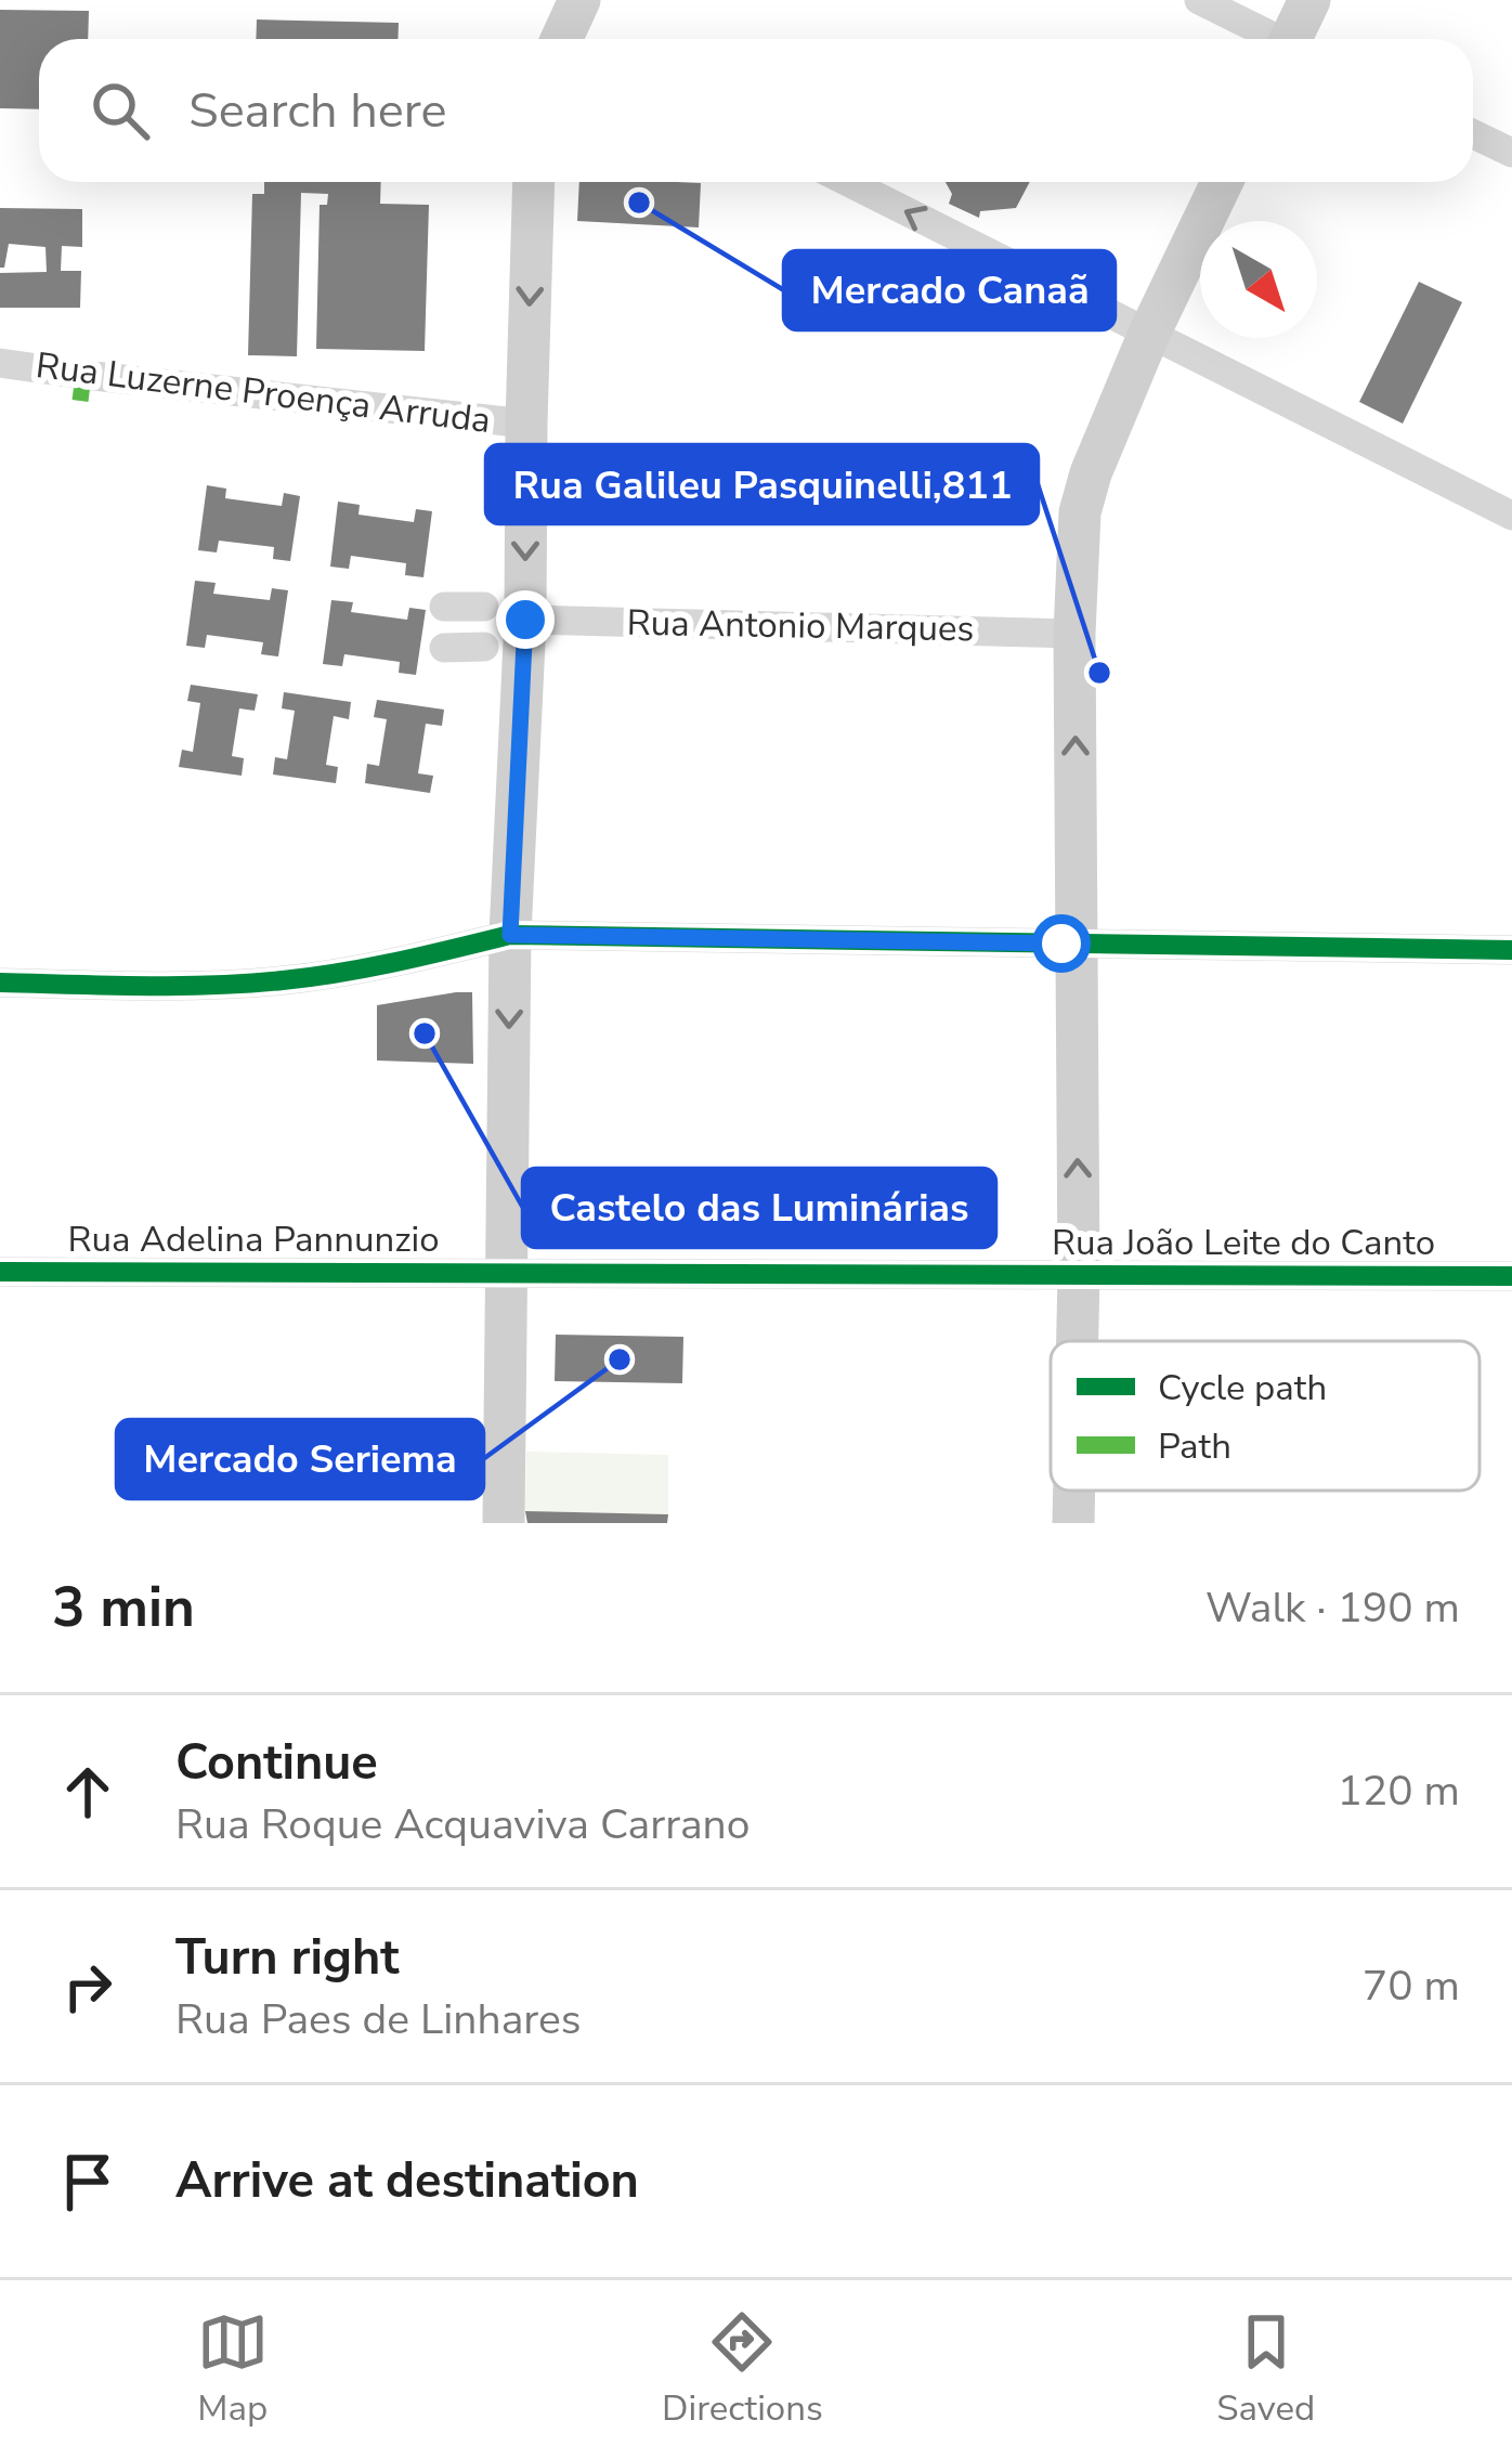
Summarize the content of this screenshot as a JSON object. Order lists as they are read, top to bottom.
{
  "streets": {
    "street": [
      "Rua Luzerne Proença Arruda",
      "Rua Antonio Marques",
      "Rua Adelina Pannunzio",
      "Rua João Leite do Canto"
    ]
  },
  "crossings": [
    ["Rua Adelina Pannunzio", "Rua João Leite do Canto"]
  ],
  "places": [
    "Mercado Canaã",
    "Rua Galileu Pasquinelli,811",
    "Castelo das Luminárias",
    "Mercado Seriema"
  ],
  "legend": ["Cycle path", "Path"],
  "north": "bottom right",
  "page": {
    "search": "Search here",
    "heading": ["3 min", "Walk · 190 m"],
    "list": [
      ["Continue", "Rua Roque Acquaviva Carrano", "120 m"],
      ["Turn right", "Rua Paes de Linhares", "70 m"],
      "Arrive at destination"
    ],
    "nav": ["Map", "Directions", "Saved"]
  }
}
